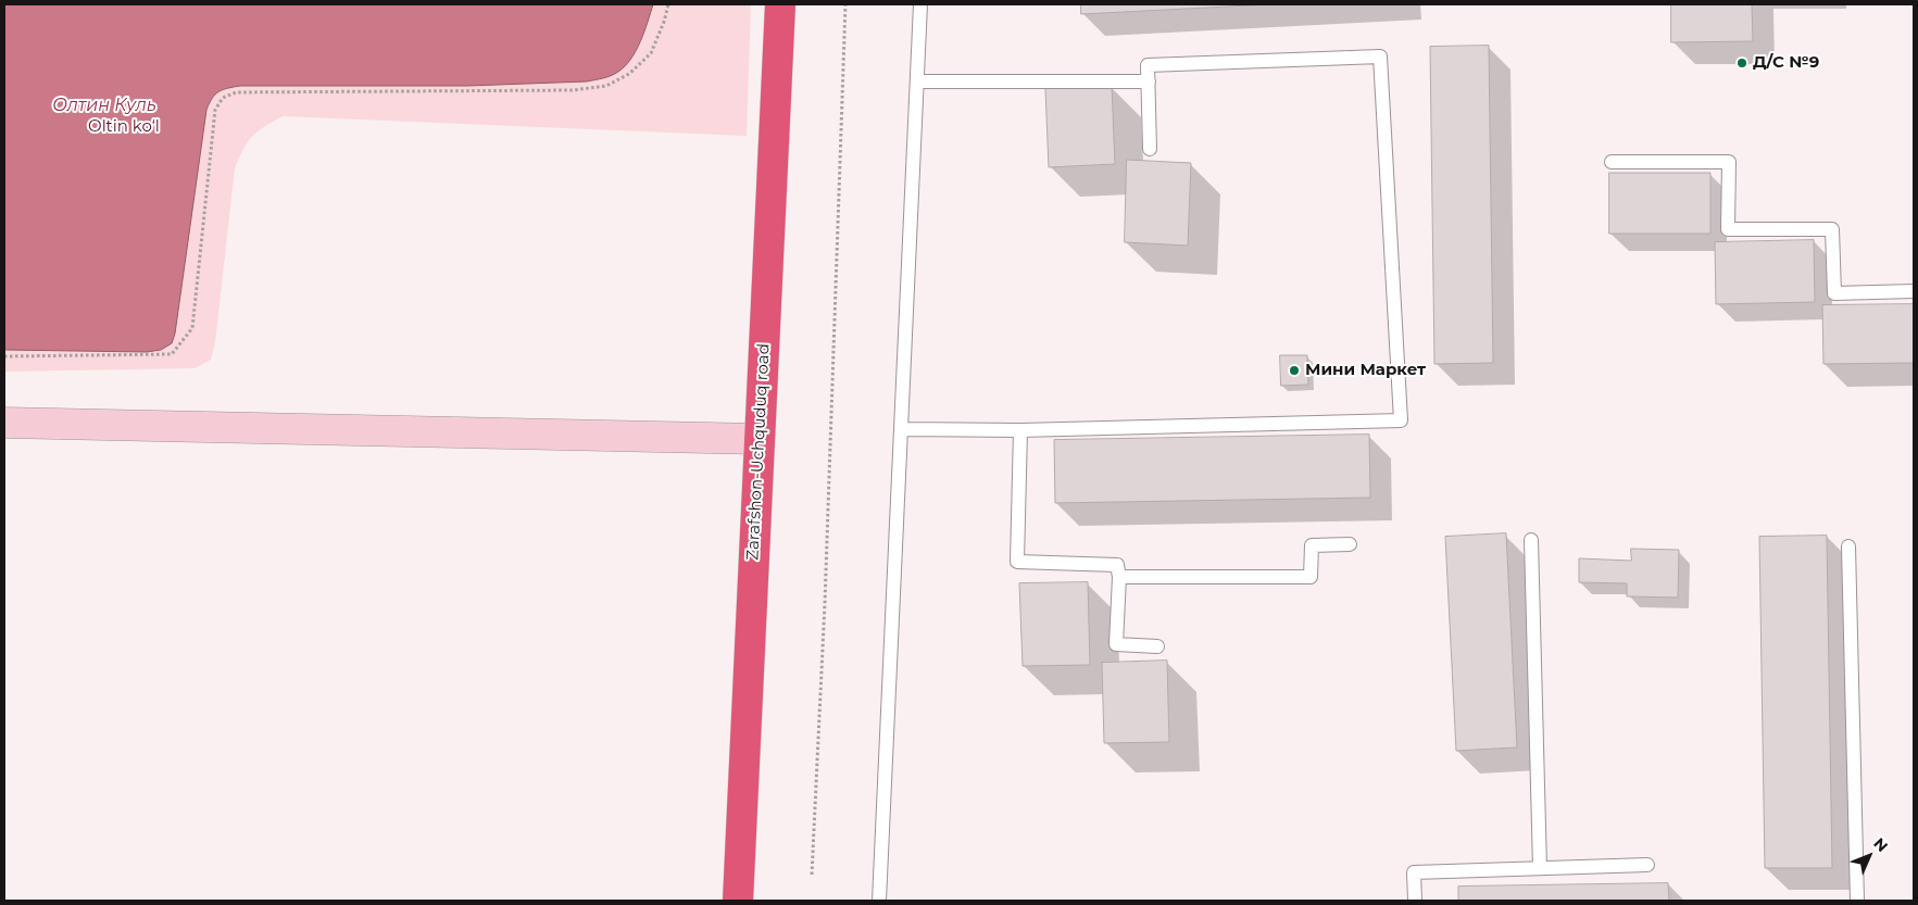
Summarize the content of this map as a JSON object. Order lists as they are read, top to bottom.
{
  "streets": {
    "highway": ["Zarafshon-Uchquduq road"]
  },
  "water": ["Олтин Куль"],
  "parks": ["Oltin ko‘l"],
  "places": ["Д/С №9", "Мини Маркет"],
  "north": "top right"
}
